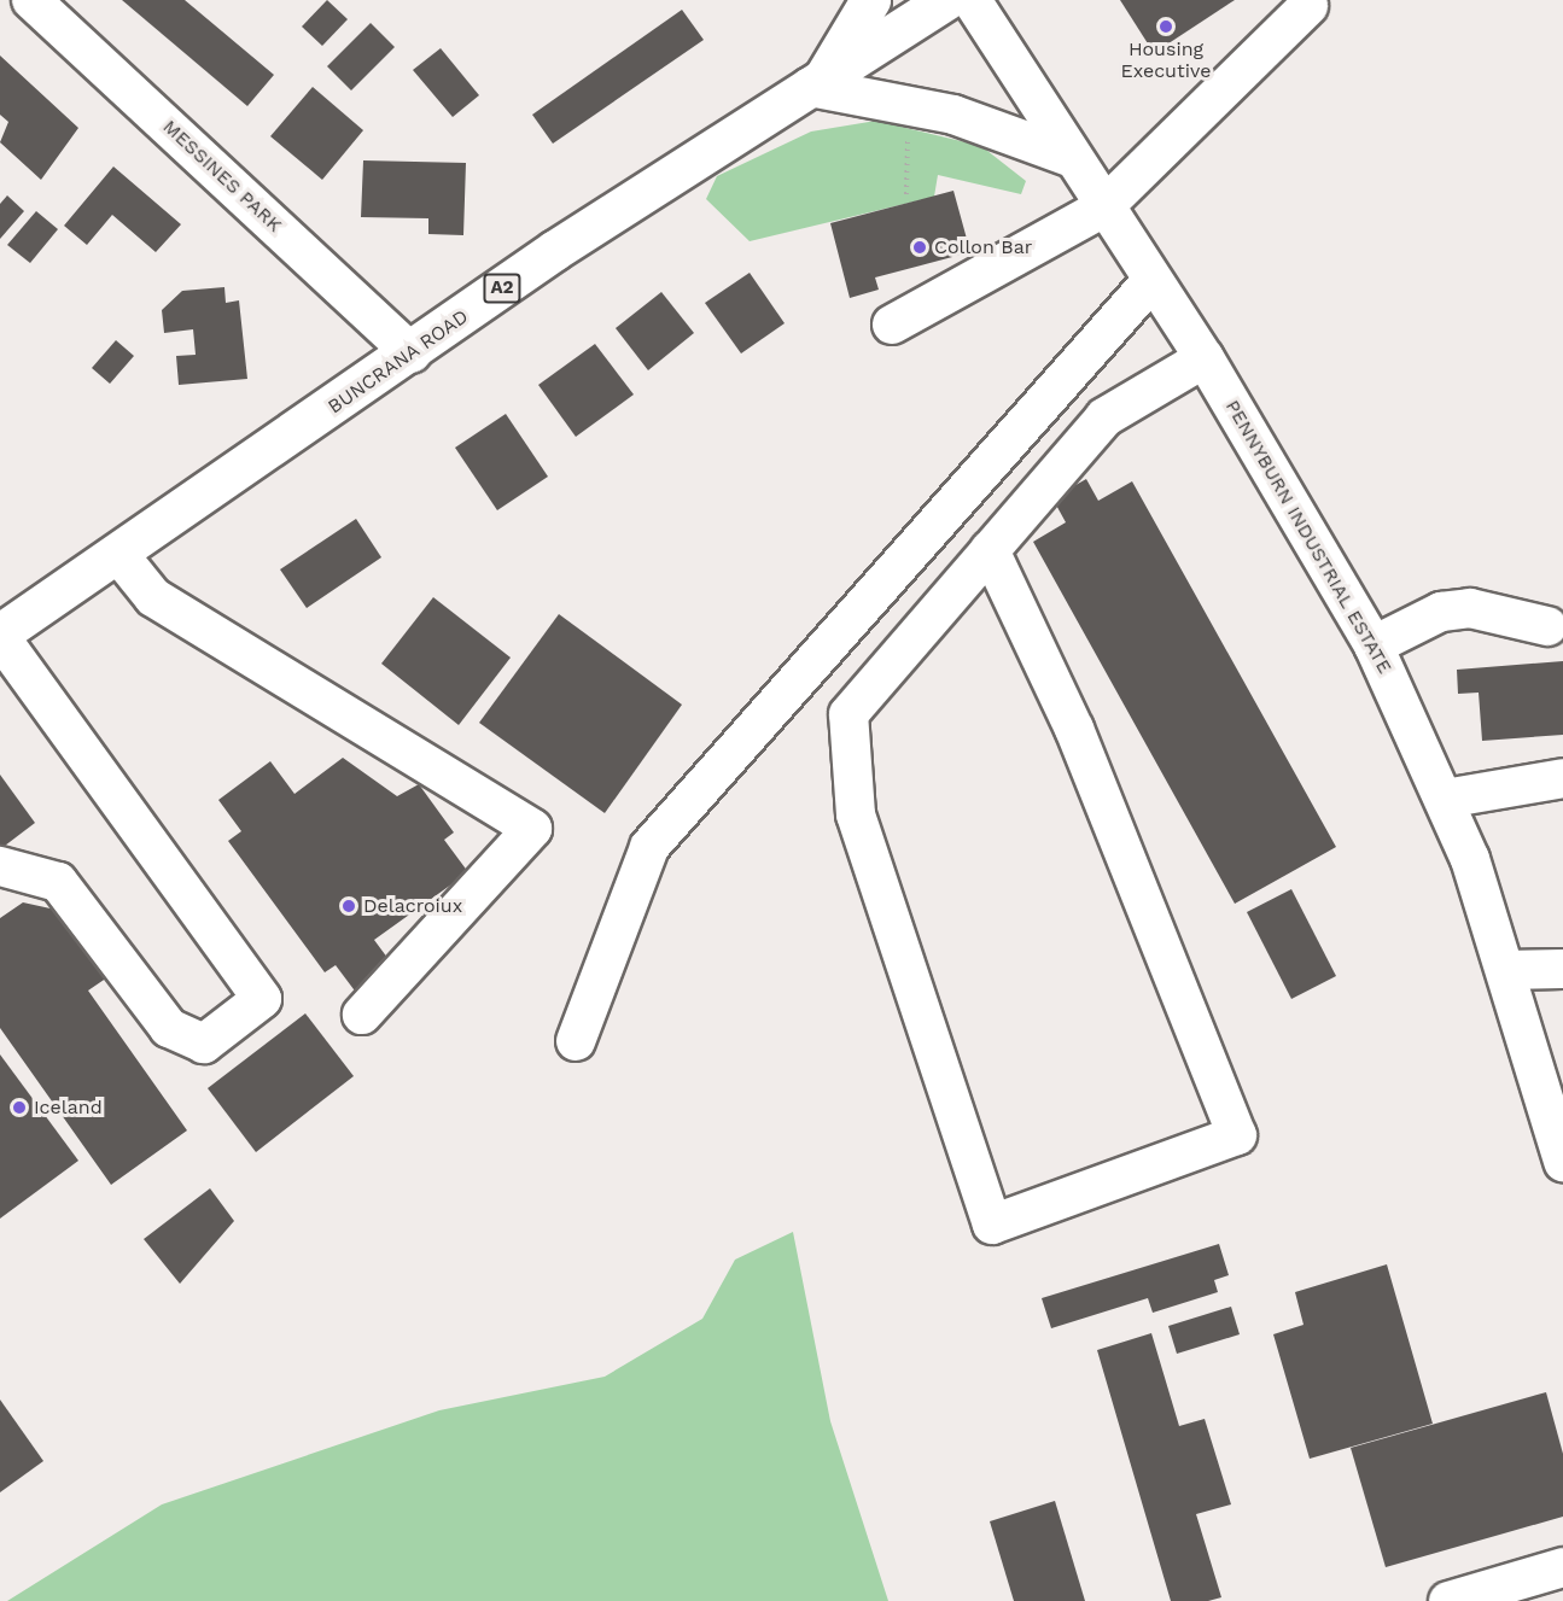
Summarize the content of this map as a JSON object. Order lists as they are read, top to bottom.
{
  "streets": {
    "main road": ["A2", "BUNCRANA ROAD"],
    "street": ["MESSINES PARK", "PENNYBURN INDUSTRIAL ESTATE"]
  },
  "crossings": [
    ["MESSINES PARK", "BUNCRANA ROAD"]
  ],
  "places": [
    "Housing Executive",
    "Collon Bar",
    "Delacroiux",
    "Iceland"
  ]
}
